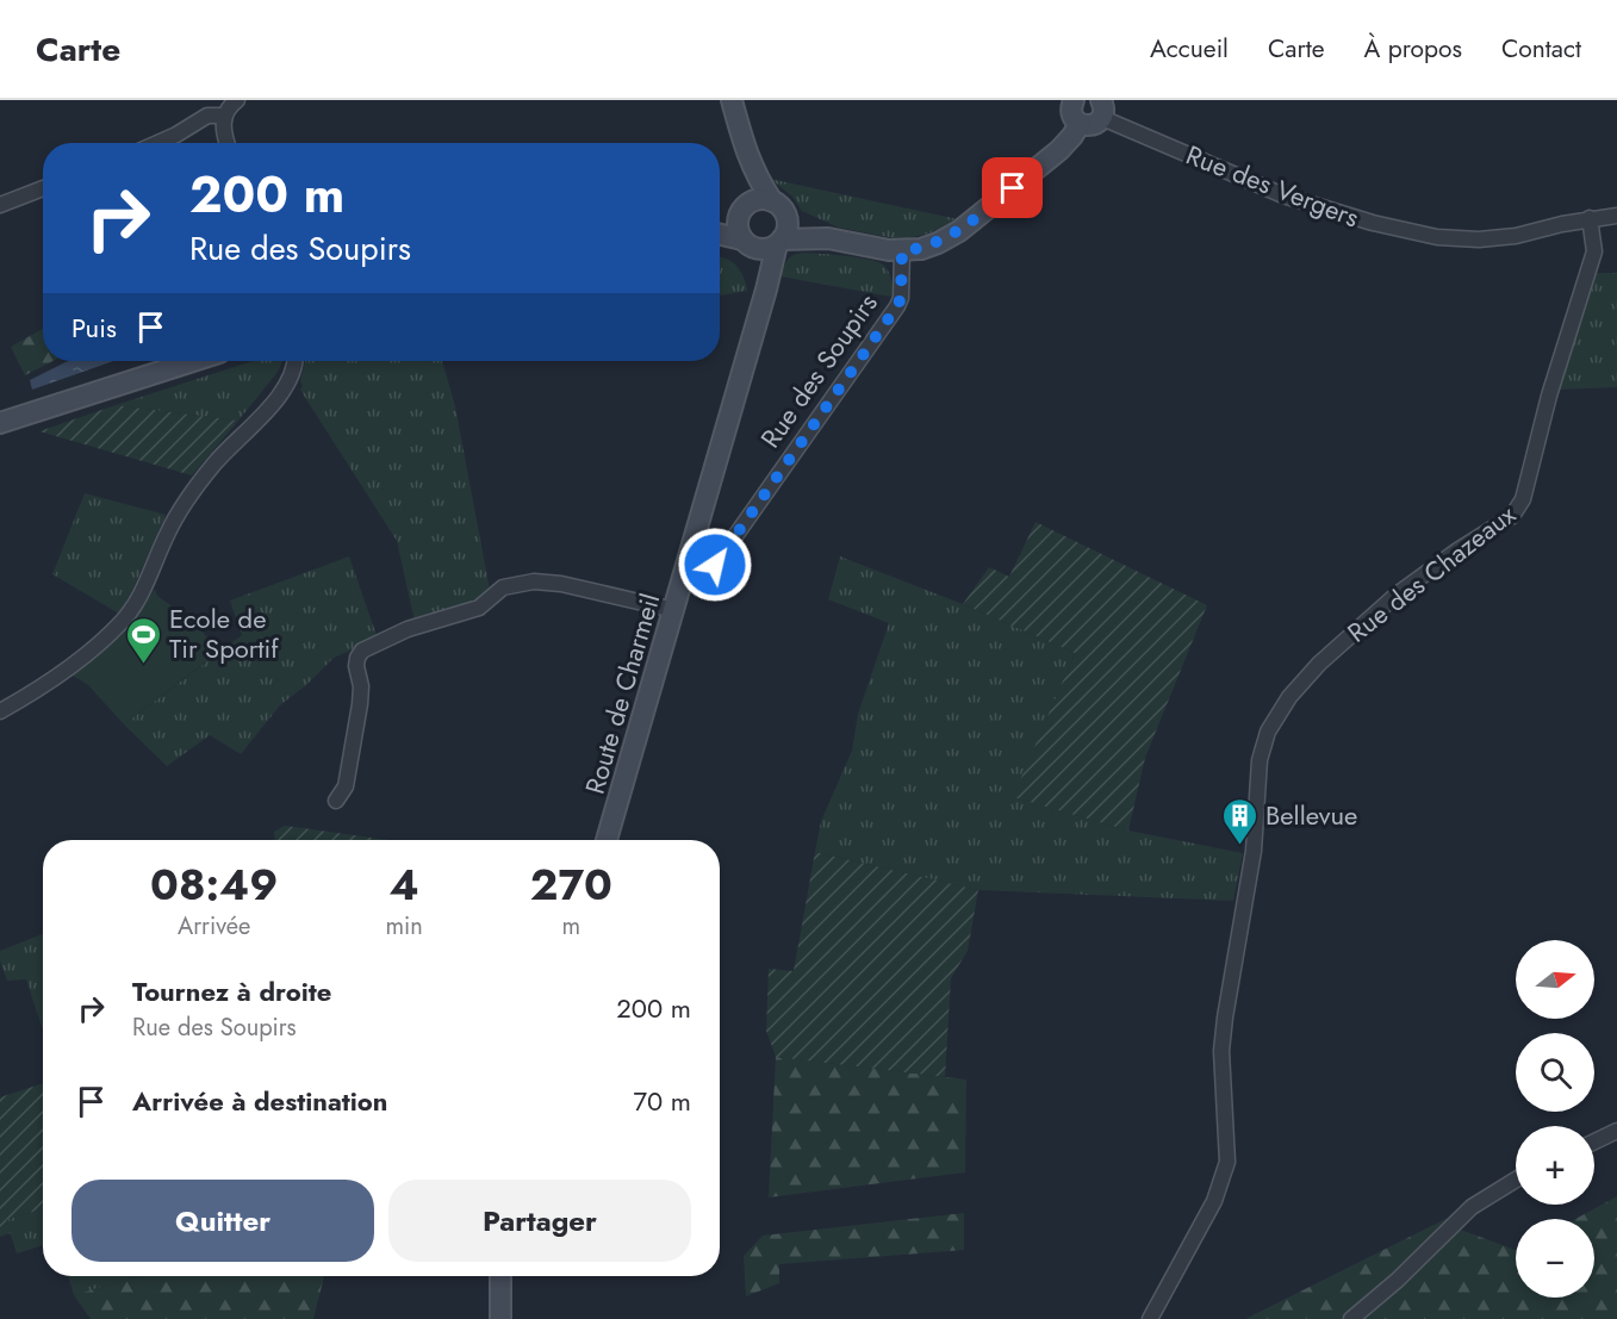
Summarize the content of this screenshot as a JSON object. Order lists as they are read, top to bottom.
{
  "streets": {
    "main road": ["Route de Charmeil"],
    "street": ["Rue des Vergers", "Rue des Soupirs", "Rue des Chazeaux"]
  },
  "crossings": [
    ["Rue des Vergers", "Rue des Chazeaux"],
    ["Rue des Soupirs", "Route de Charmeil"]
  ],
  "places": {
    "sports": ["Ecole de Tir Sportif"],
    "building": ["Bellevue"]
  },
  "north": "right",
  "page": {
    "header": "Carte",
    "nav": [
      "Accueil",
      "Carte",
      "À propos",
      "Contact"
    ],
    "turn": ["200 m", "Rue des Soupirs"],
    "then": "Puis",
    "eta": [
      "08:49",
      "Arrivée",
      "4",
      "min",
      "270",
      "m"
    ],
    "map_buttons": ["+", "−"],
    "list": [
      {
        "name": "Tournez à droite",
        "note": "Rue des Soupirs",
        "value": "200 m"
      },
      {
        "name": "Arrivée à destination",
        "value": "70 m"
      }
    ],
    "buttons": ["Quitter", "Partager"]
  }
}
